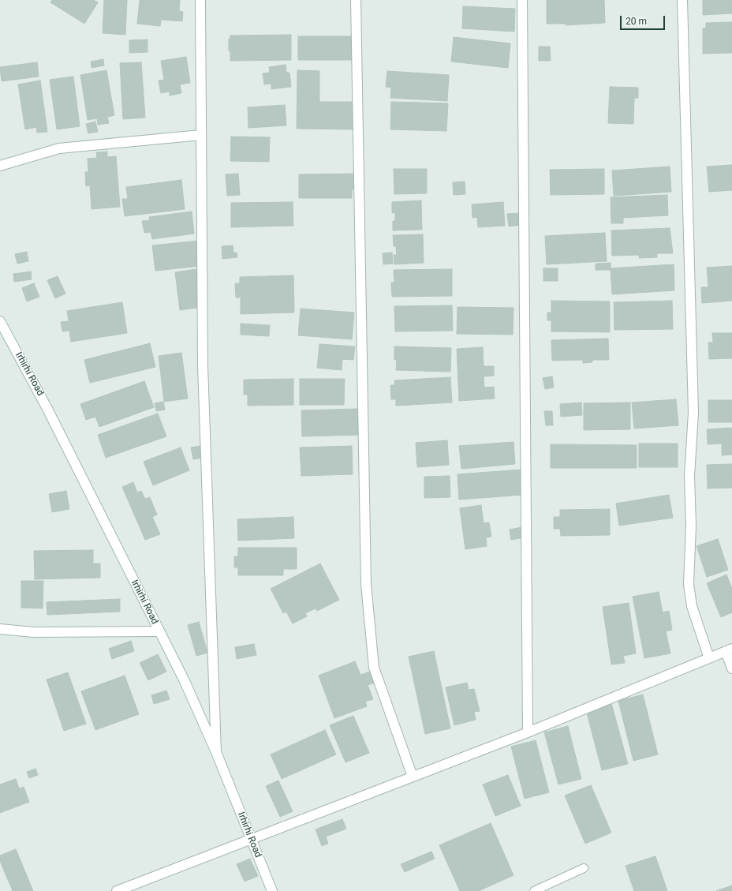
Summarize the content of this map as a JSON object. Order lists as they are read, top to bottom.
{
  "streets": {
    "street": ["Irhirhi Road"]
  },
  "scale_bar": "20 m"
}
